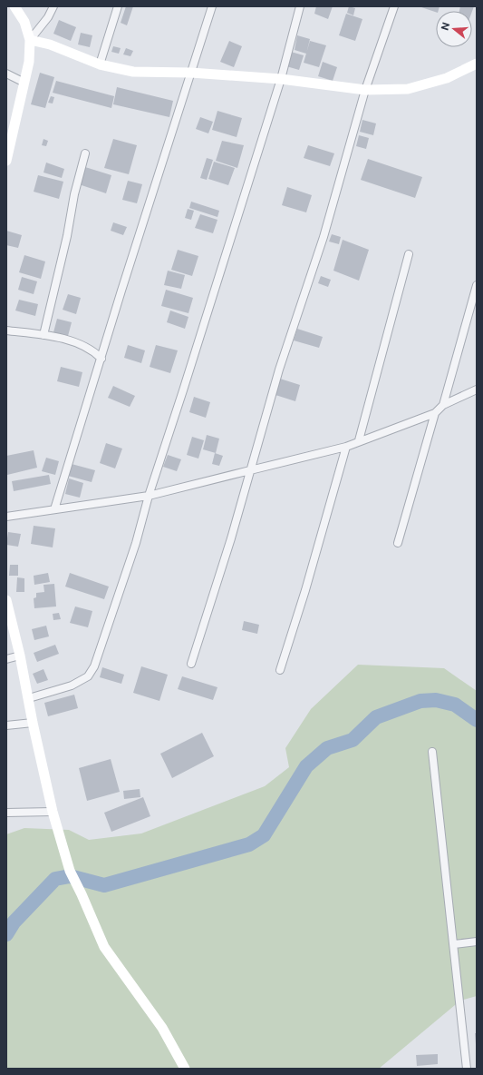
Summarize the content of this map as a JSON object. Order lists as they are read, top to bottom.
{
  "north": "left"
}
